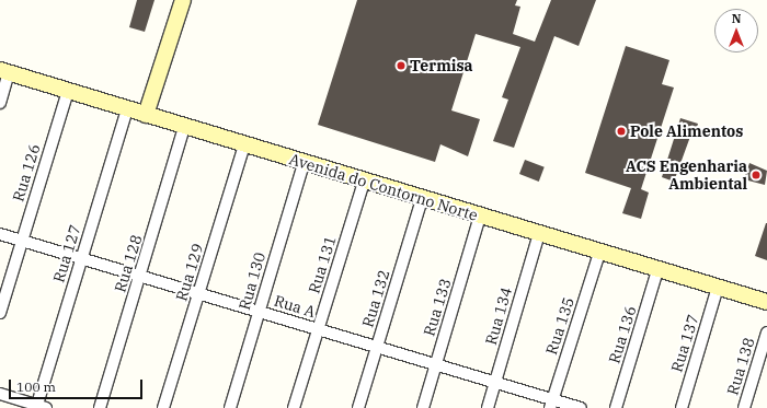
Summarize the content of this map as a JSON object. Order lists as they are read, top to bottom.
{
  "streets": {
    "street": [
      "Rua 126",
      "Avenida do Contorno Norte",
      "Rua 127",
      "Rua 128",
      "Rua 131",
      "Rua 129",
      "Rua 130",
      "Rua 132",
      "Rua A",
      "Rua 133",
      "Rua 134",
      "Rua 135",
      "Rua 136",
      "Rua 137",
      "Rua 138"
    ]
  },
  "crossings": [
    ["Rua 126", "Avenida do Contorno Norte"],
    ["Rua 126", "Rua A"],
    ["Avenida do Contorno Norte", "Rua 127"],
    ["Avenida do Contorno Norte", "Rua 128"],
    ["Avenida do Contorno Norte", "Rua 131"],
    ["Avenida do Contorno Norte", "Rua 129"],
    ["Avenida do Contorno Norte", "Rua 130"],
    ["Avenida do Contorno Norte", "Rua 132"],
    ["Avenida do Contorno Norte", "Rua 133"],
    ["Avenida do Contorno Norte", "Rua 134"],
    ["Avenida do Contorno Norte", "Rua 135"],
    ["Avenida do Contorno Norte", "Rua 136"],
    ["Avenida do Contorno Norte", "Rua 137"],
    ["Rua 127", "Rua A"],
    ["Rua 128", "Rua A"],
    ["Rua 131", "Rua A"],
    ["Rua 129", "Rua A"],
    ["Rua 130", "Rua A"],
    ["Rua 132", "Rua A"],
    ["Rua A", "Rua 133"],
    ["Rua A", "Rua 134"],
    ["Rua A", "Rua 135"]
  ],
  "places": ["Termisa", "Pole Alimentos", "ACS Engenharia Ambiental"],
  "scale_bar": "100 m",
  "north": "top"
}
